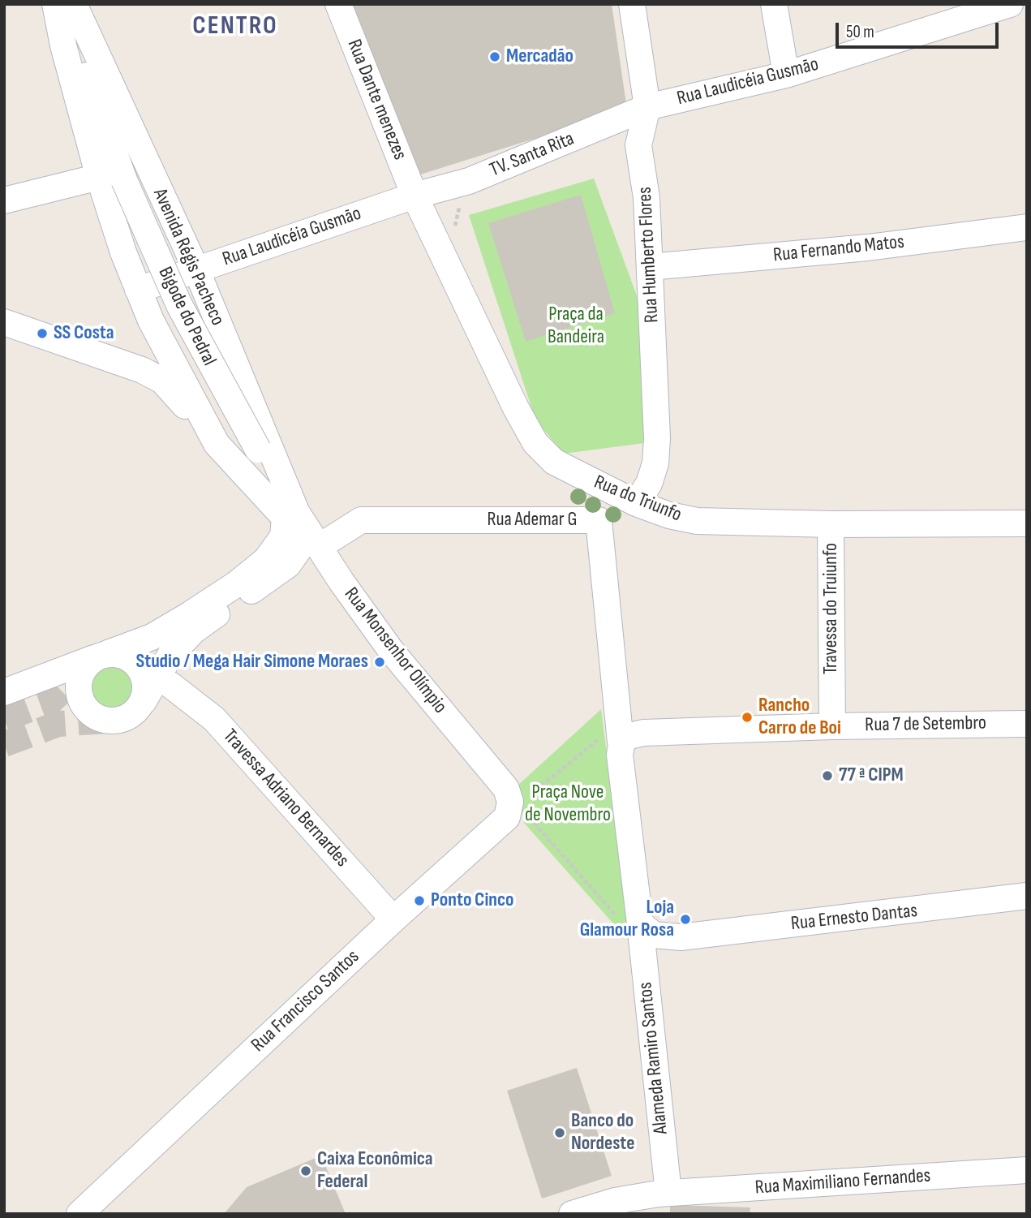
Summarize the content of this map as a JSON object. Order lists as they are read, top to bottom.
{
  "streets": {
    "street": [
      "Rua Laudicéia Gusmão",
      "Rua Dante menezes",
      "TV. Santa Rita",
      "Rua Fernando Matos",
      "Rua Humberto Flores",
      "Avenida Régis Pacheco",
      "Bigode do Pedral",
      "Rua do Triunfo",
      "Rua Ademar G",
      "Travessa do Truiunfo",
      "Rua Monsenhor Olímpio",
      "Rua 7 de Setembro",
      "Travessa Adriano Bernardes",
      "Rua Ernesto Dantas",
      "Rua Francisco Santos",
      "Alameda Ramiro Santos",
      "Rua Maximiliano Fernandes"
    ]
  },
  "crossings": [
    ["Rua Laudicéia Gusmão", "Rua Dante menezes"],
    ["Rua Laudicéia Gusmão", "TV. Santa Rita"],
    ["Rua Laudicéia Gusmão", "Rua Humberto Flores"],
    ["Rua Laudicéia Gusmão", "Avenida Régis Pacheco"],
    ["Rua Laudicéia Gusmão", "Rua do Triunfo"],
    ["Rua Dante menezes", "TV. Santa Rita"],
    ["Rua Dante menezes", "Rua do Triunfo"],
    ["TV. Santa Rita", "Rua Humberto Flores"],
    ["TV. Santa Rita", "Rua do Triunfo"],
    ["Rua Fernando Matos", "Rua Humberto Flores"],
    ["Rua Humberto Flores", "Rua do Triunfo"],
    ["Avenida Régis Pacheco", "Bigode do Pedral"],
    ["Avenida Régis Pacheco", "Rua Monsenhor Olímpio"],
    ["Bigode do Pedral", "Rua Monsenhor Olímpio"],
    ["Rua do Triunfo", "Travessa do Truiunfo"],
    ["Rua Ademar G", "Rua Monsenhor Olímpio"],
    ["Rua Ademar G", "Rua 7 de Setembro"],
    ["Travessa do Truiunfo", "Rua 7 de Setembro"],
    ["Rua Monsenhor Olímpio", "Rua Francisco Santos"],
    ["Travessa Adriano Bernardes", "Rua Francisco Santos"],
    ["Rua Ernesto Dantas", "Alameda Ramiro Santos"],
    ["Alameda Ramiro Santos", "Rua Maximiliano Fernandes"]
  ],
  "districts": ["CENTRO"],
  "parks": ["Praça da Bandeira", "Praça Nove de Novembro"],
  "places": [
    "Mercadão",
    "SS Costa",
    "Studio / Mega Hair Simone Moraes",
    "Rancho Carro de Boi",
    "77 ª CIPM",
    "Ponto Cinco",
    "Loja Glamour Rosa",
    "Banco do Nordeste",
    "Caixa Econômica Federal"
  ],
  "scale_bar": "50 m"
}
